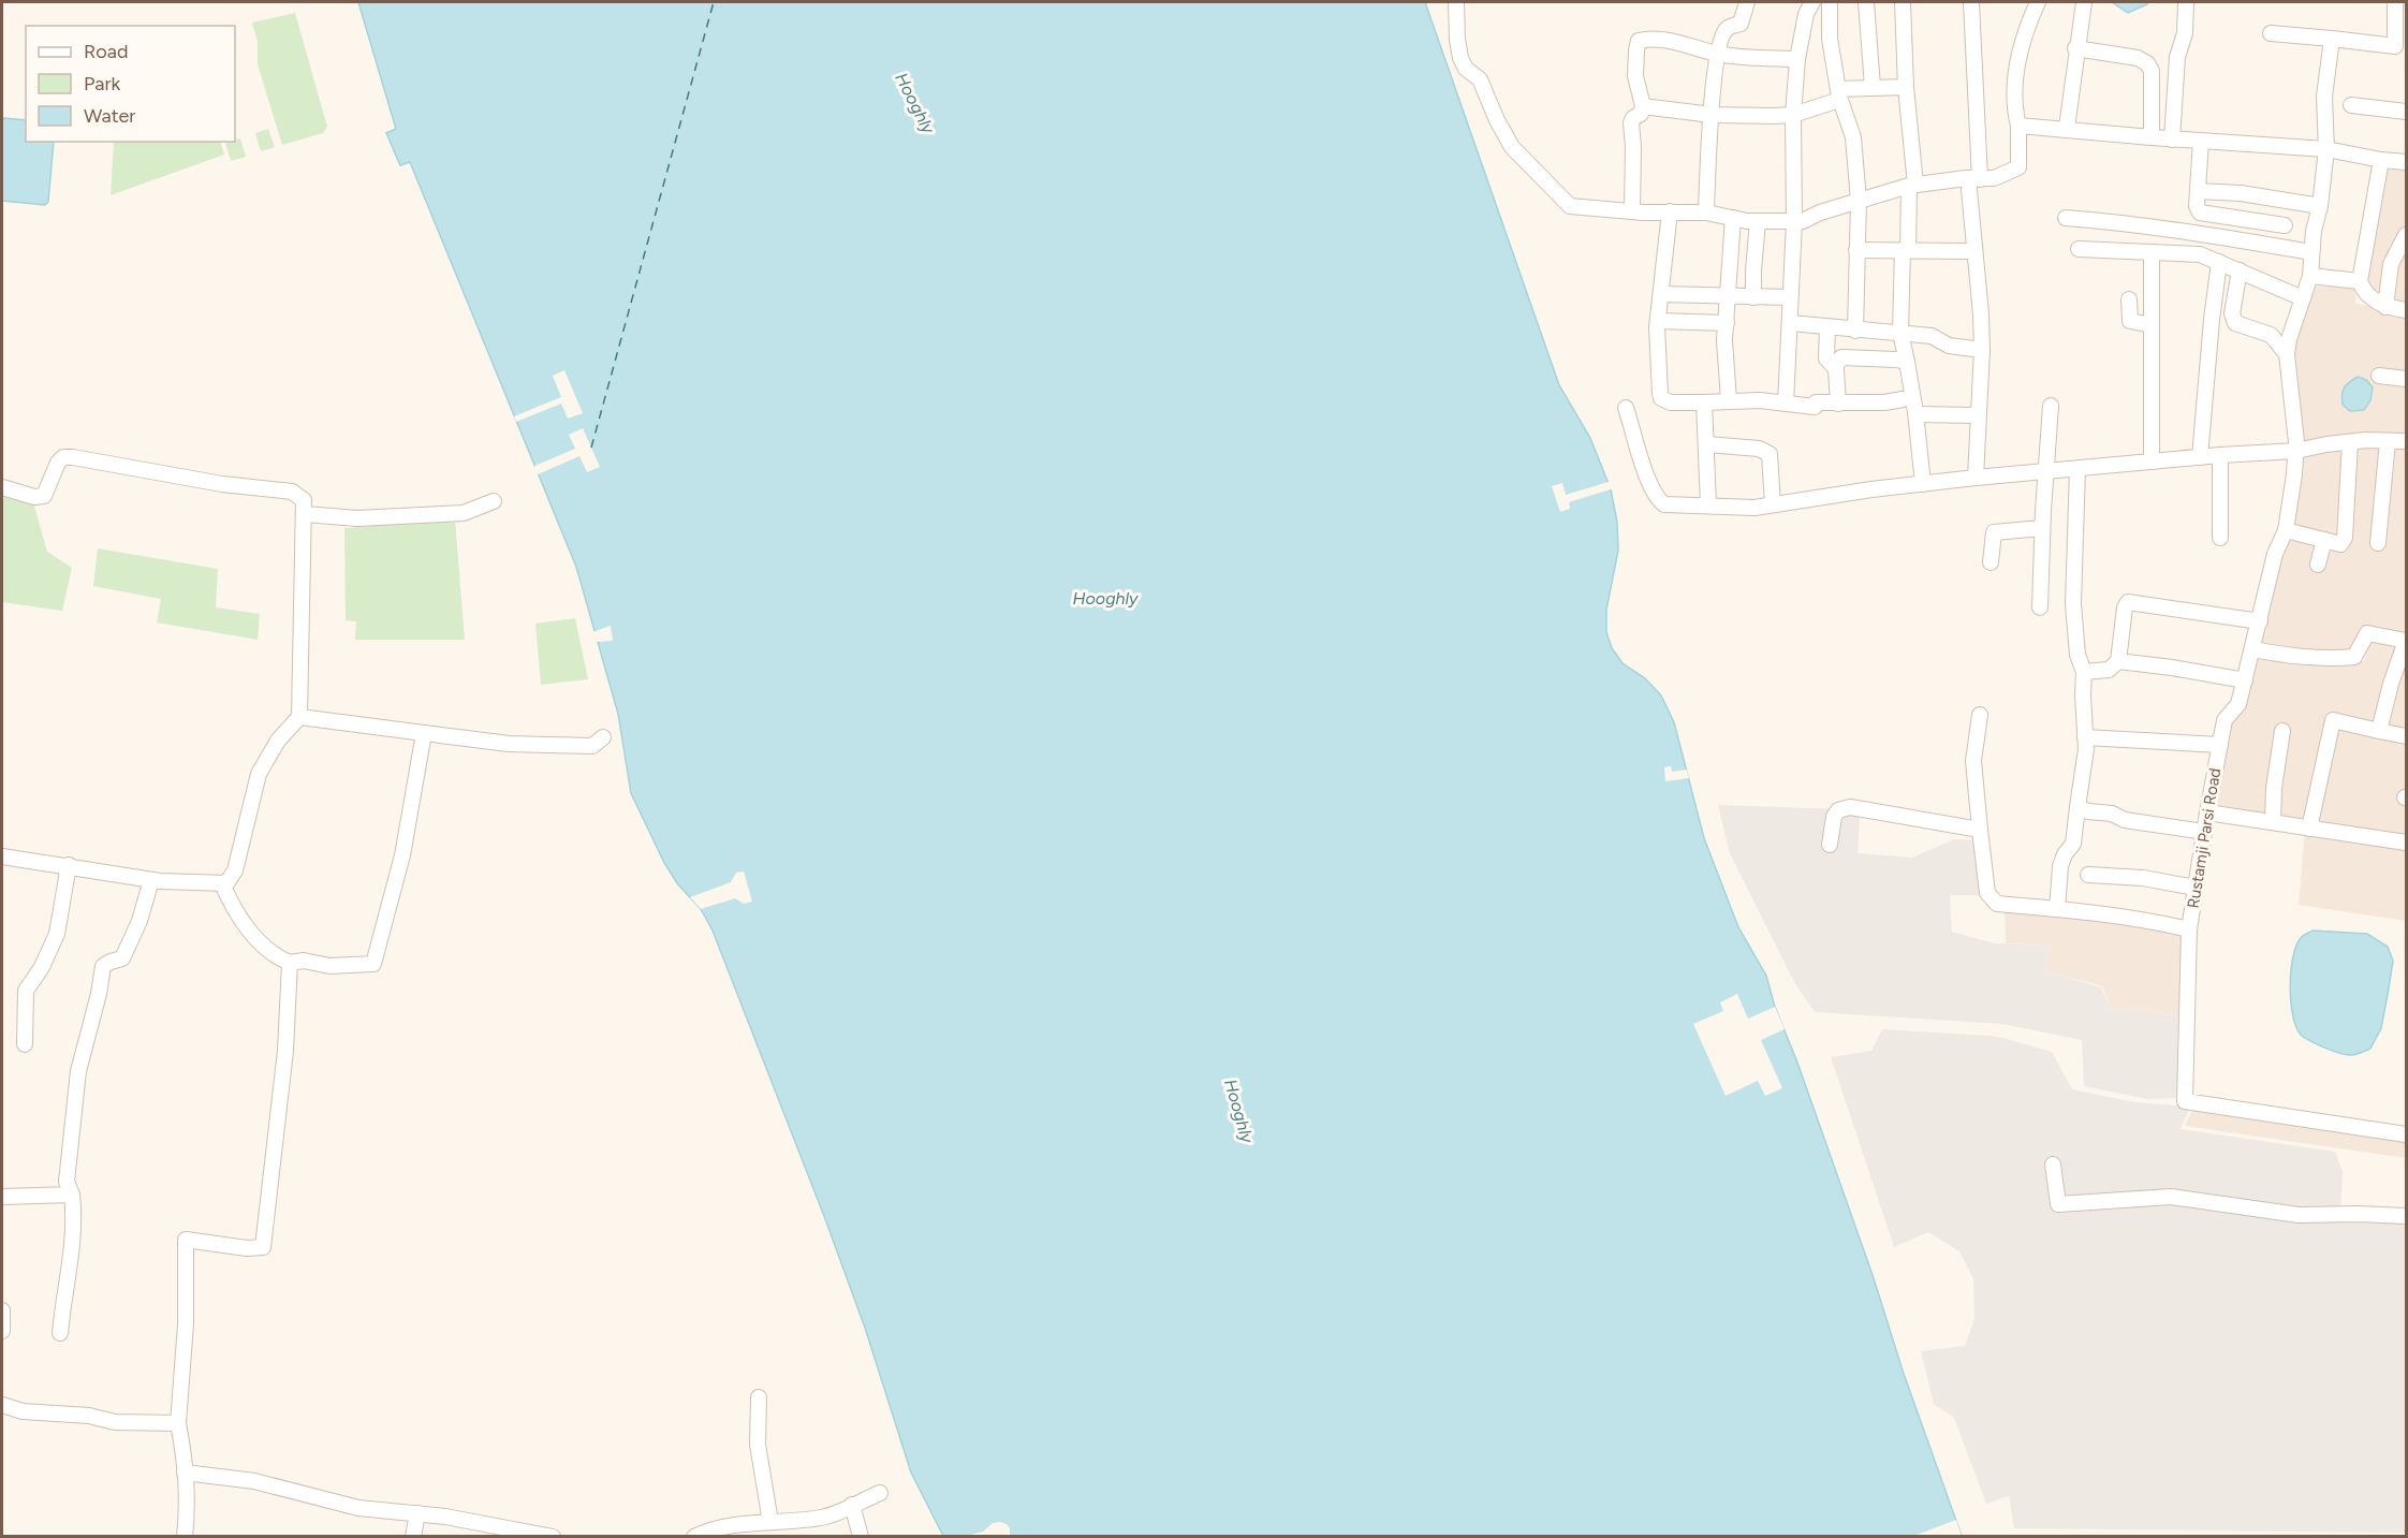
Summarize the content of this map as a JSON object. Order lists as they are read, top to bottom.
{
  "streets": {
    "street": ["Rustamji Parsi Road"]
  },
  "water": ["Hooghly"],
  "legend": ["Road", "Park", "Water"]
}
